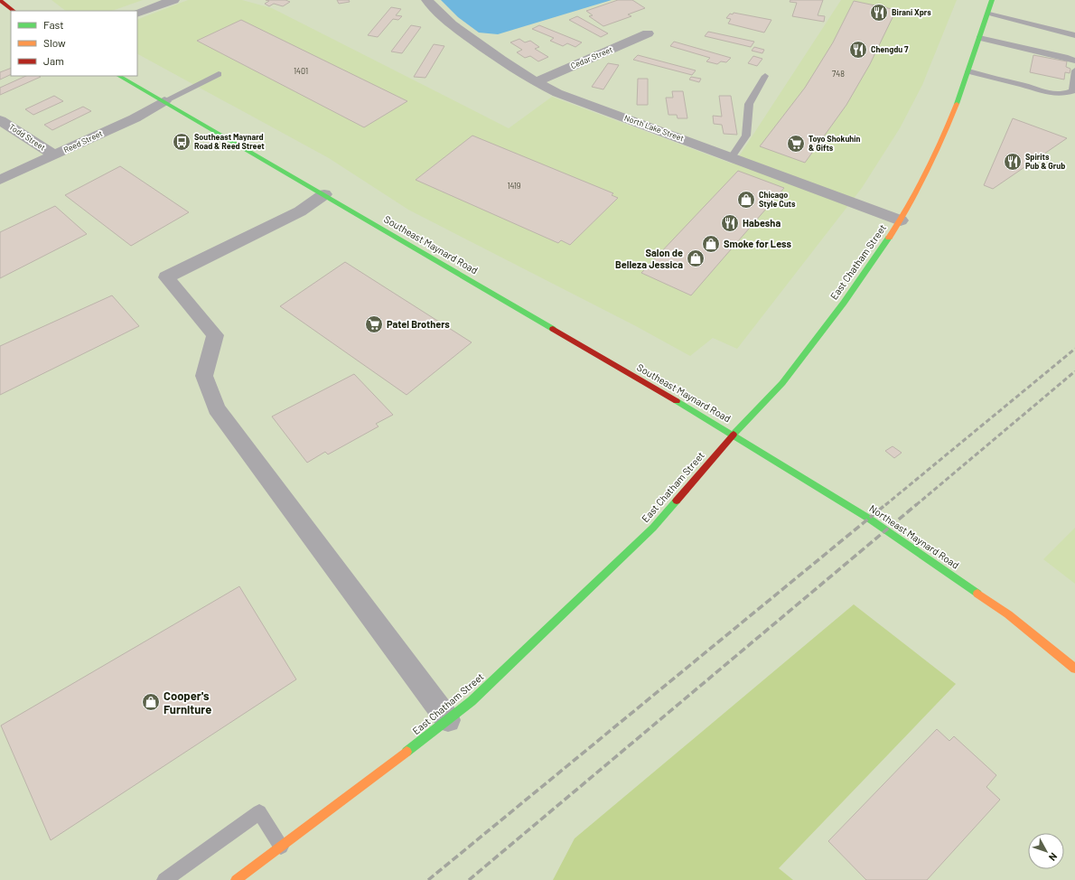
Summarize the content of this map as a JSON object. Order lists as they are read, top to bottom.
{
  "streets": {
    "main road": ["Southeast Maynard Road", "East Chatham Street", "Northeast Maynard Road"],
    "street": [
      "Cedar Street",
      "North Lake Street",
      "Todd Street",
      "Reed Street"
    ]
  },
  "crossings": [
    ["Cedar Street", "North Lake Street"],
    ["North Lake Street", "East Chatham Street"],
    ["Todd Street", "Reed Street"],
    ["Reed Street", "Southeast Maynard Road"],
    ["Southeast Maynard Road", "East Chatham Street"],
    ["Southeast Maynard Road", "Northeast Maynard Road"],
    ["East Chatham Street", "Northeast Maynard Road"]
  ],
  "places": {
    "restaurant": [
      "Birani Xprs",
      "Chengdu 7",
      "Spirits Pub & Grub",
      "Habesha"
    ],
    "bus stop": ["Southeast Maynard Road & Reed Street"],
    "supermarket": ["Toyo Shokuhin & Gifts", "Patel Brothers"],
    "shop": [
      "Chicago Style Cuts",
      "Smoke for Less",
      "Salon de Belleza Jessica",
      "Cooper's Furniture"
    ]
  },
  "house_numbers": ["1401", "748", "1419"],
  "legend": ["Fast", "Slow", "Jam"],
  "north": "bottom right"
}
